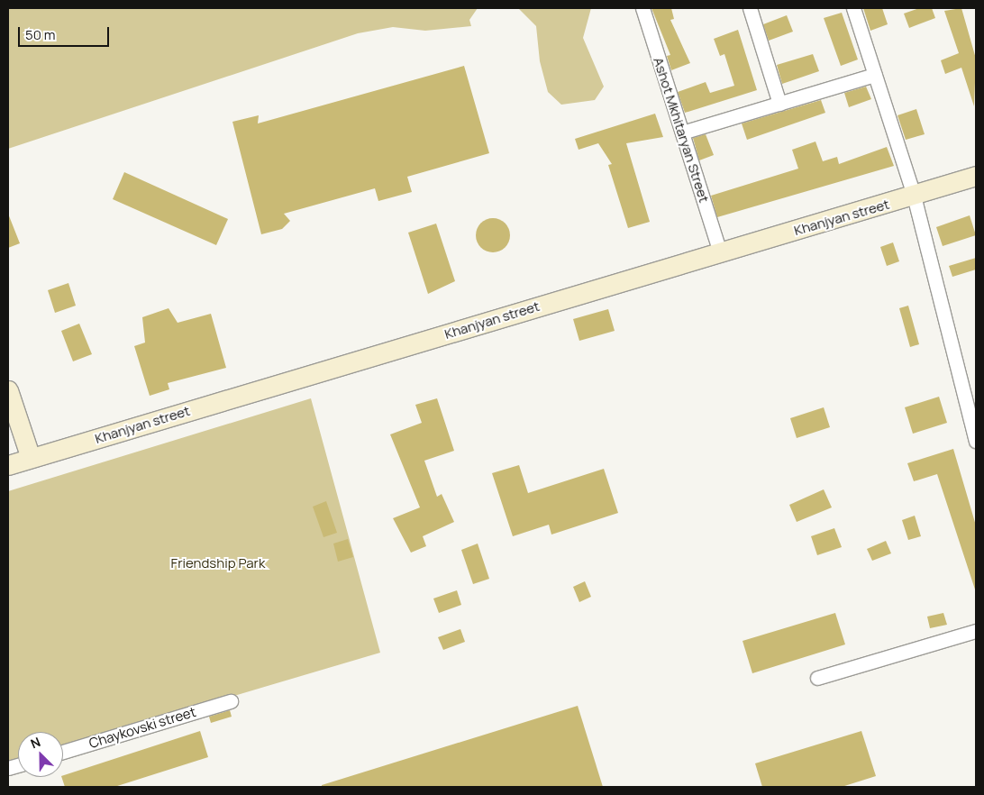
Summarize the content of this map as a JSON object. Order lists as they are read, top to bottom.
{
  "streets": {
    "main road": ["Khanjyan street"],
    "street": ["Ashot Mkhitaryan Street", "Chaykovski street"]
  },
  "crossings": [
    ["Ashot Mkhitaryan Street", "Khanjyan street"]
  ],
  "parks": ["Friendship Park"],
  "scale_bar": "50 m",
  "north": "top left"
}
